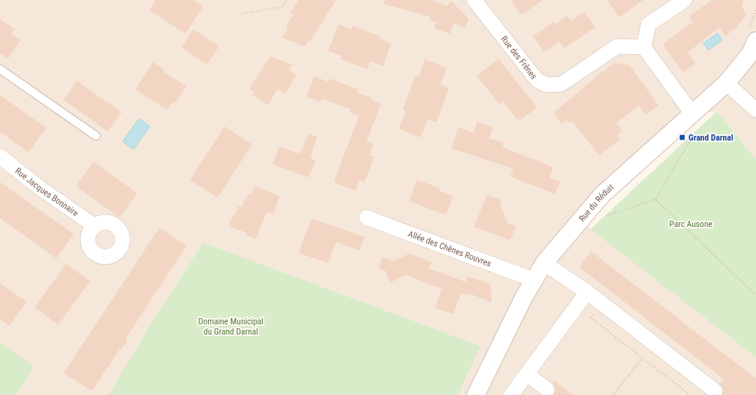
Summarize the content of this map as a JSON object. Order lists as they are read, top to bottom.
{
  "streets": {
    "street": [
      "Rue des Frênes",
      "Rue Jacques Bonnaire",
      "Rue du Réduit",
      "Allée des Chênes Rouvres"
    ]
  },
  "crossings": [
    ["Rue du Réduit", "Allée des Chênes Rouvres"]
  ],
  "parks": ["Parc Ausone", "Domaine Municipal du Grand Darnal"],
  "places": {
    "transit": ["Grand Darnal"]
  }
}
